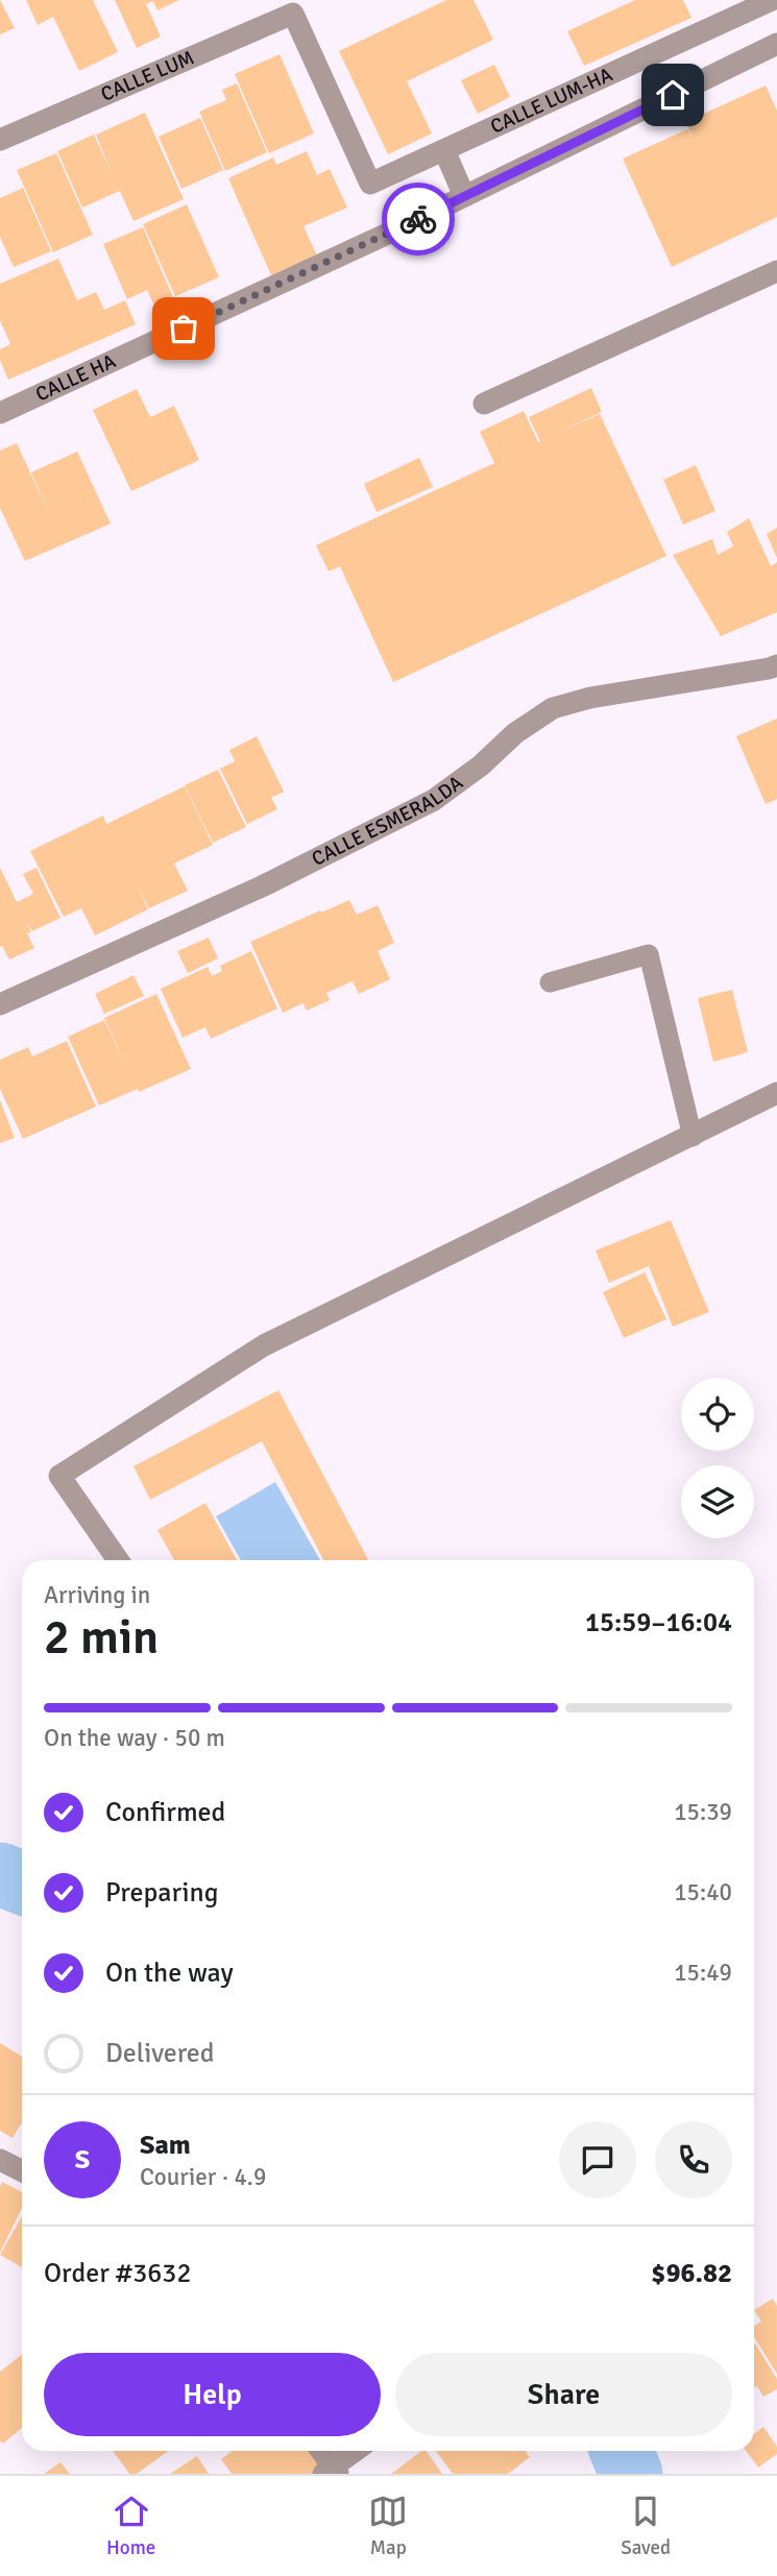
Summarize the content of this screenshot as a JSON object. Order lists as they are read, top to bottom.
{
  "streets": {
    "street": [
      "CALLE LUM",
      "CALLE LUM-HA",
      "CALLE HA",
      "CALLE ESMERALDA"
    ]
  },
  "crossings": [
    ["CALLE LUM", "CALLE LUM-HA"]
  ],
  "page": {
    "heading": ["2 min", "Arriving in", "15:59–16:04"],
    "panel": [
      "Sam",
      "Courier · 4.9",
      "Order #3632",
      "$96.82"
    ],
    "bar": "On the way · 50 m",
    "list": [
      ["Confirmed", "15:39"],
      ["Preparing", "15:40"],
      ["On the way", "15:49"],
      "Delivered"
    ],
    "round": "S",
    "buttons": ["Help", "Share"],
    "tabs": ["Home", "Map", "Saved"]
  }
}
